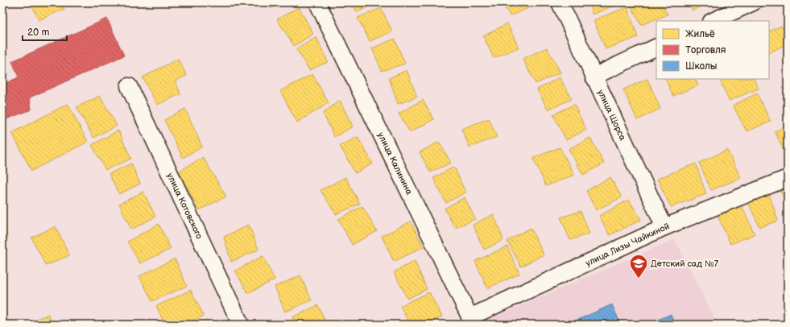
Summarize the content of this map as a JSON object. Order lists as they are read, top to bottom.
{
  "streets": {
    "street": [
      "улица Щорса",
      "улица Калинина",
      "улица Котовского",
      "улица Лизы Чайкиной"
    ]
  },
  "crossings": [
    ["улица Щорса", "улица Лизы Чайкиной"],
    ["улица Калинина", "улица Лизы Чайкиной"]
  ],
  "places": {
    "school or university": ["Детский сад №7"]
  },
  "legend": ["Жильё", "Торговля", "Школы"],
  "scale_bar": "20 m"
}
